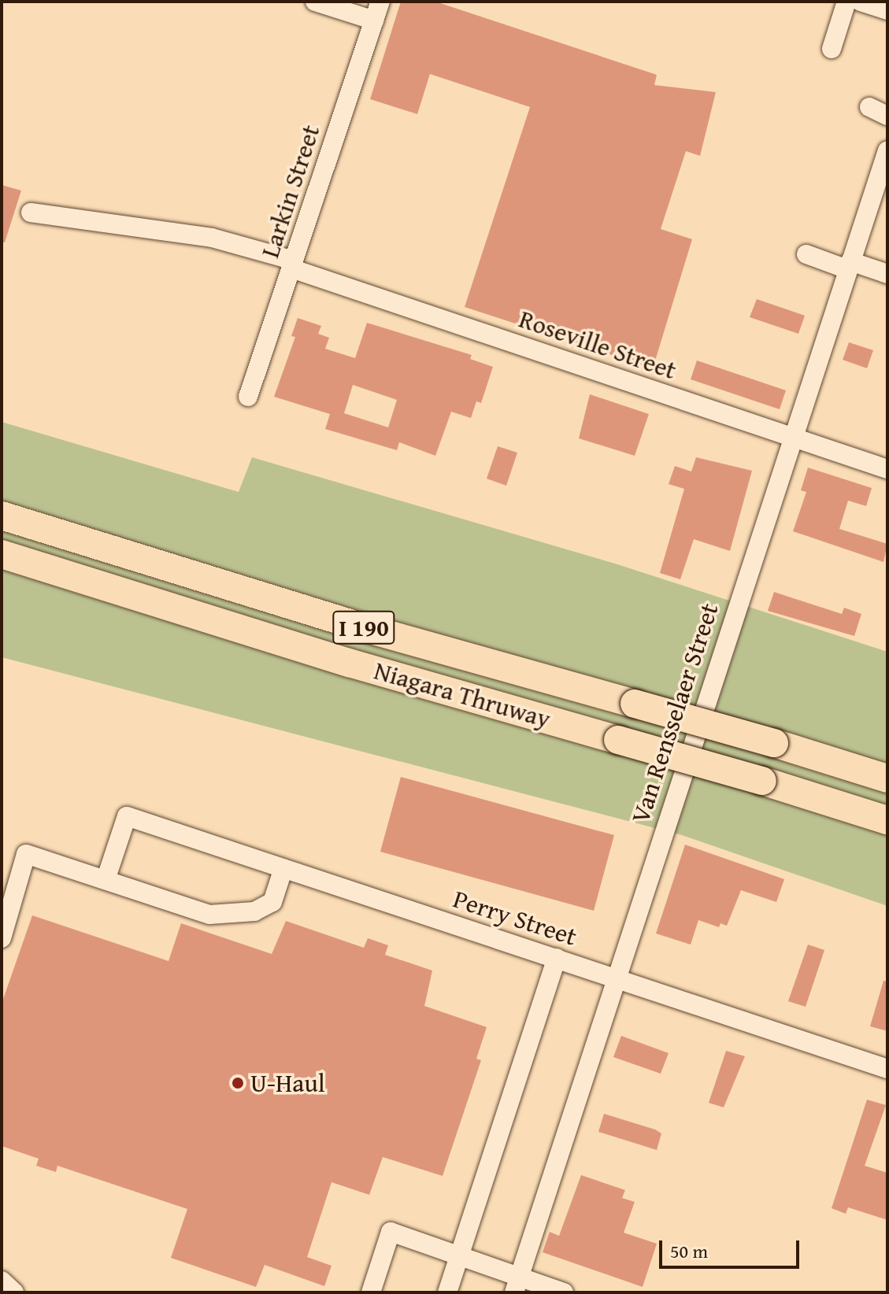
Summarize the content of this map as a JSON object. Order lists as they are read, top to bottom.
{
  "streets": {
    "highway": ["I 190", "Niagara Thruway"],
    "street": [
      "Larkin Street",
      "Roseville Street",
      "Van Rensselaer Street",
      "Perry Street"
    ]
  },
  "crossings": [
    ["Larkin Street", "Roseville Street"],
    ["Roseville Street", "Van Rensselaer Street"],
    ["Van Rensselaer Street", "Perry Street"]
  ],
  "places": ["U-Haul"],
  "scale_bar": "50 m"
}
